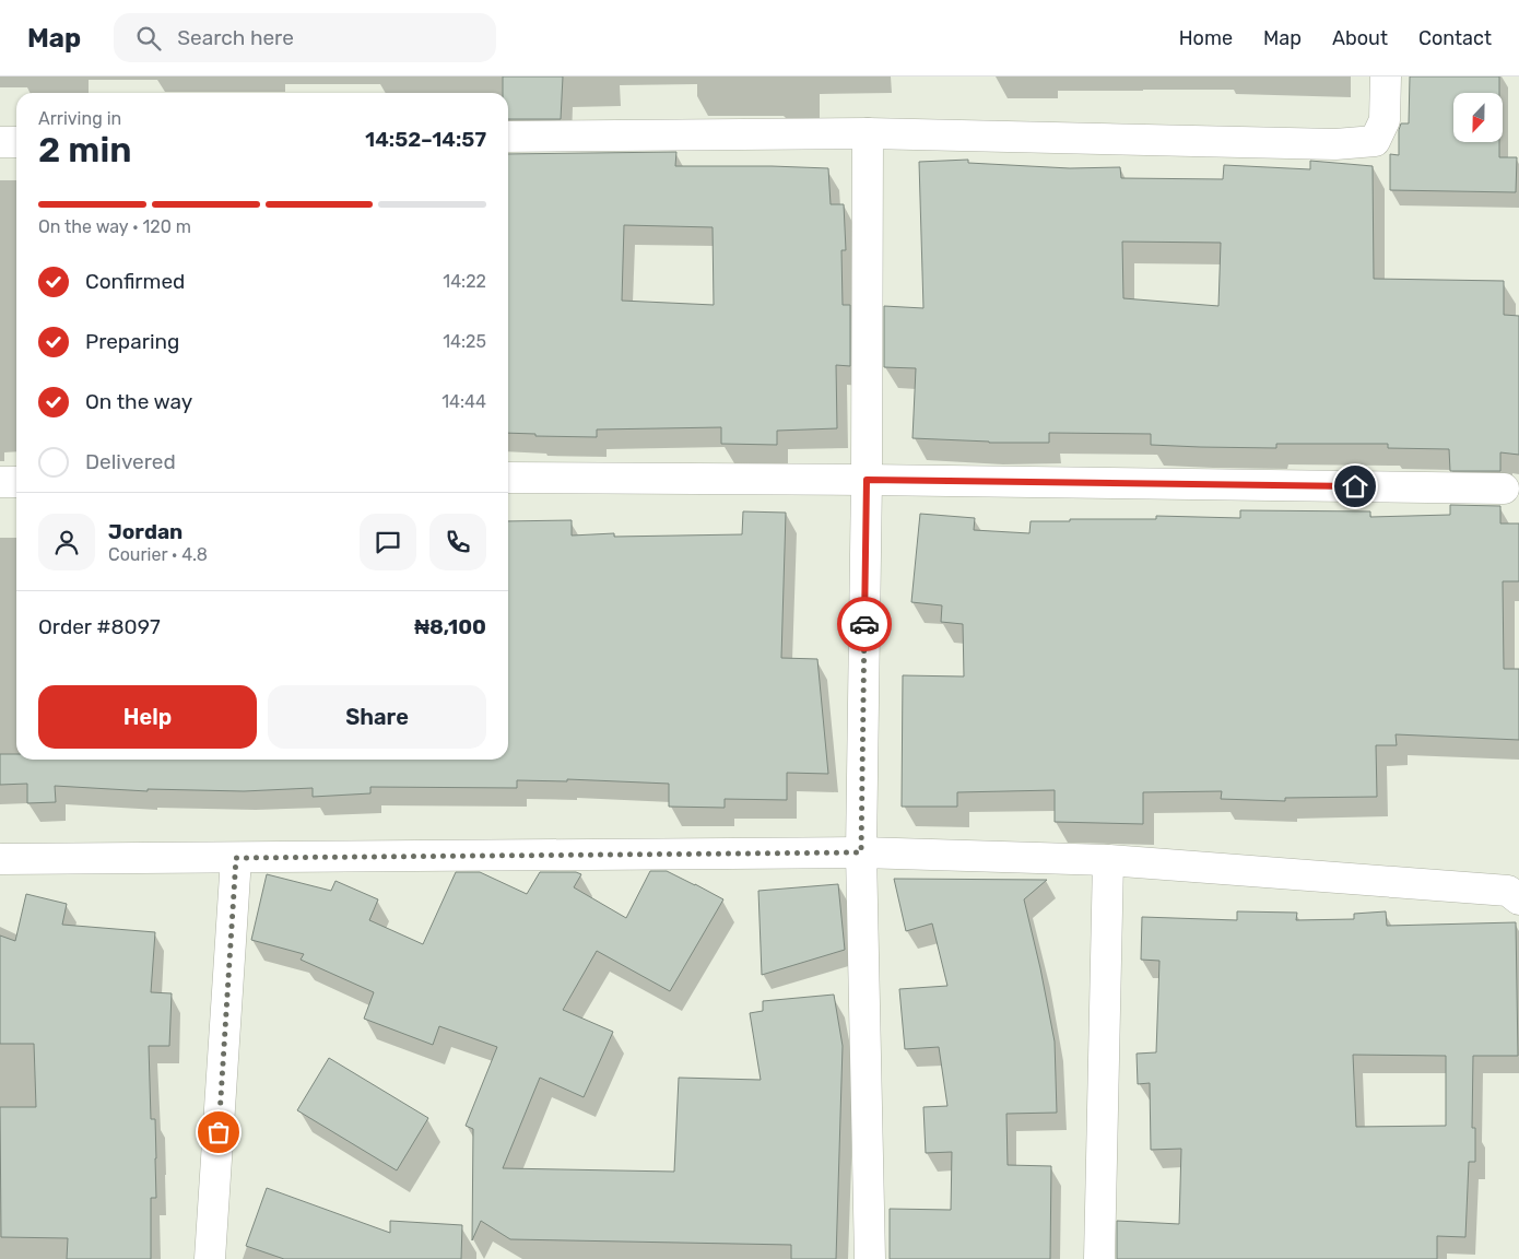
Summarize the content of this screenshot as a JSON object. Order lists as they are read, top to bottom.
{
  "north": "bottom",
  "page": {
    "header": "Map",
    "search": "Search here",
    "nav": [
      "Home",
      "Map",
      "About",
      "Contact"
    ],
    "heading": ["2 min", "Arriving in", "14:52–14:57"],
    "panel": [
      "Jordan",
      "Courier · 4.8",
      "Order #8097",
      "₦8,100"
    ],
    "bar": "On the way · 120 m",
    "list": [
      ["Confirmed", "14:22"],
      ["Preparing", "14:25"],
      ["On the way", "14:44"],
      "Delivered"
    ],
    "buttons": ["Help", "Share"]
  }
}
